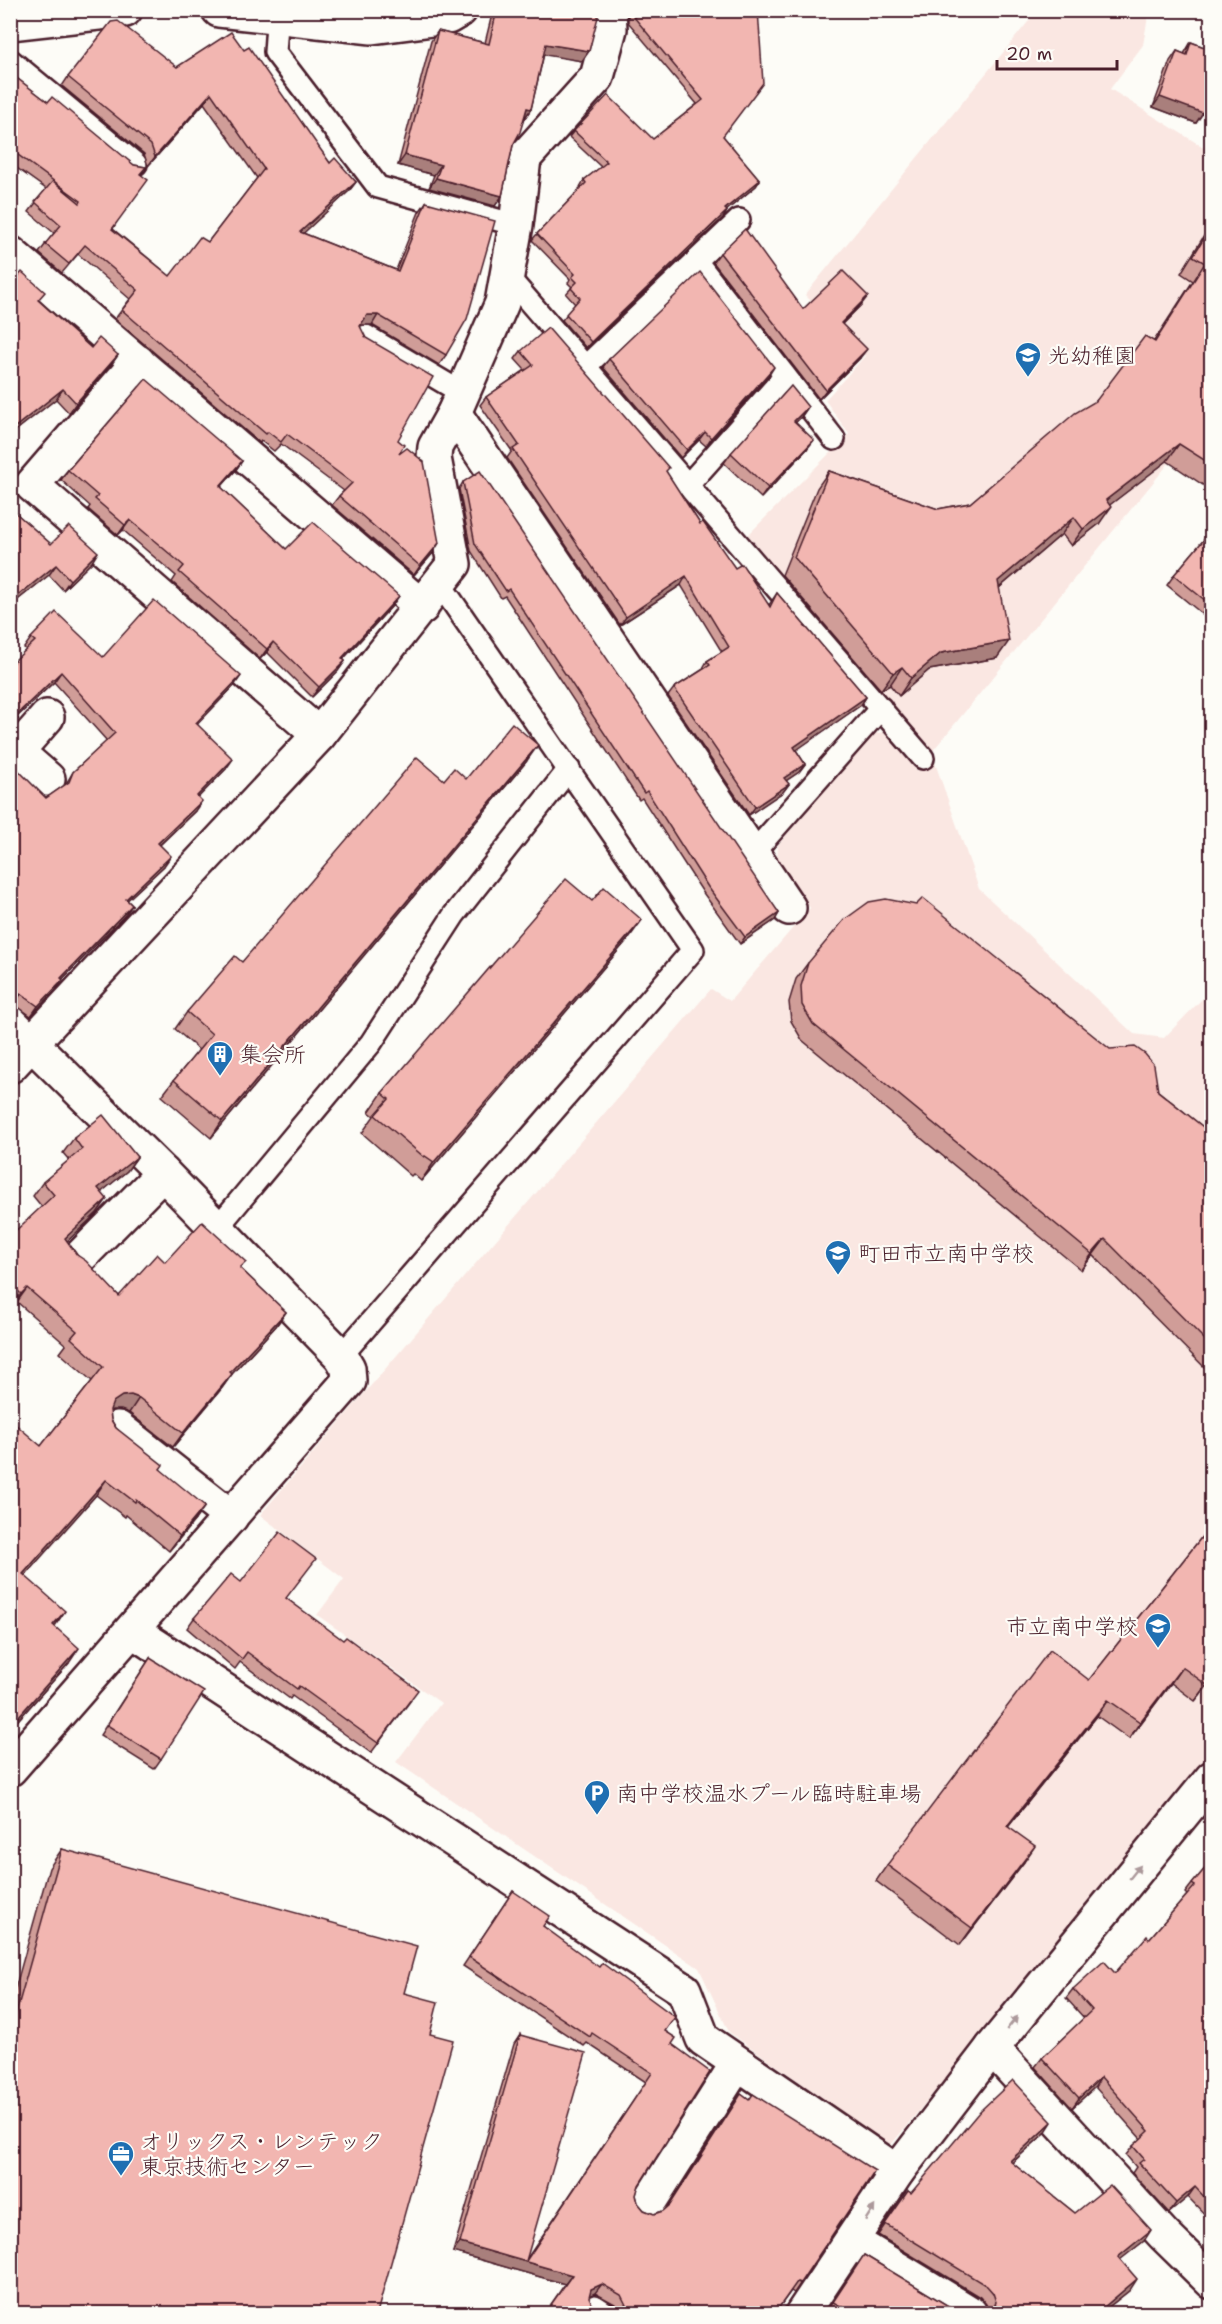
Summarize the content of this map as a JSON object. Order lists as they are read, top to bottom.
{
  "places": {
    "school or university": ["光幼稚園", "町田市立南中学校", "市立南中学校"],
    "building": ["集会所"],
    "parking": ["南中学校温水プール臨時駐車場"],
    "office": ["オリックス・レンテック 東京技術センター"]
  },
  "scale_bar": "20 m"
}
